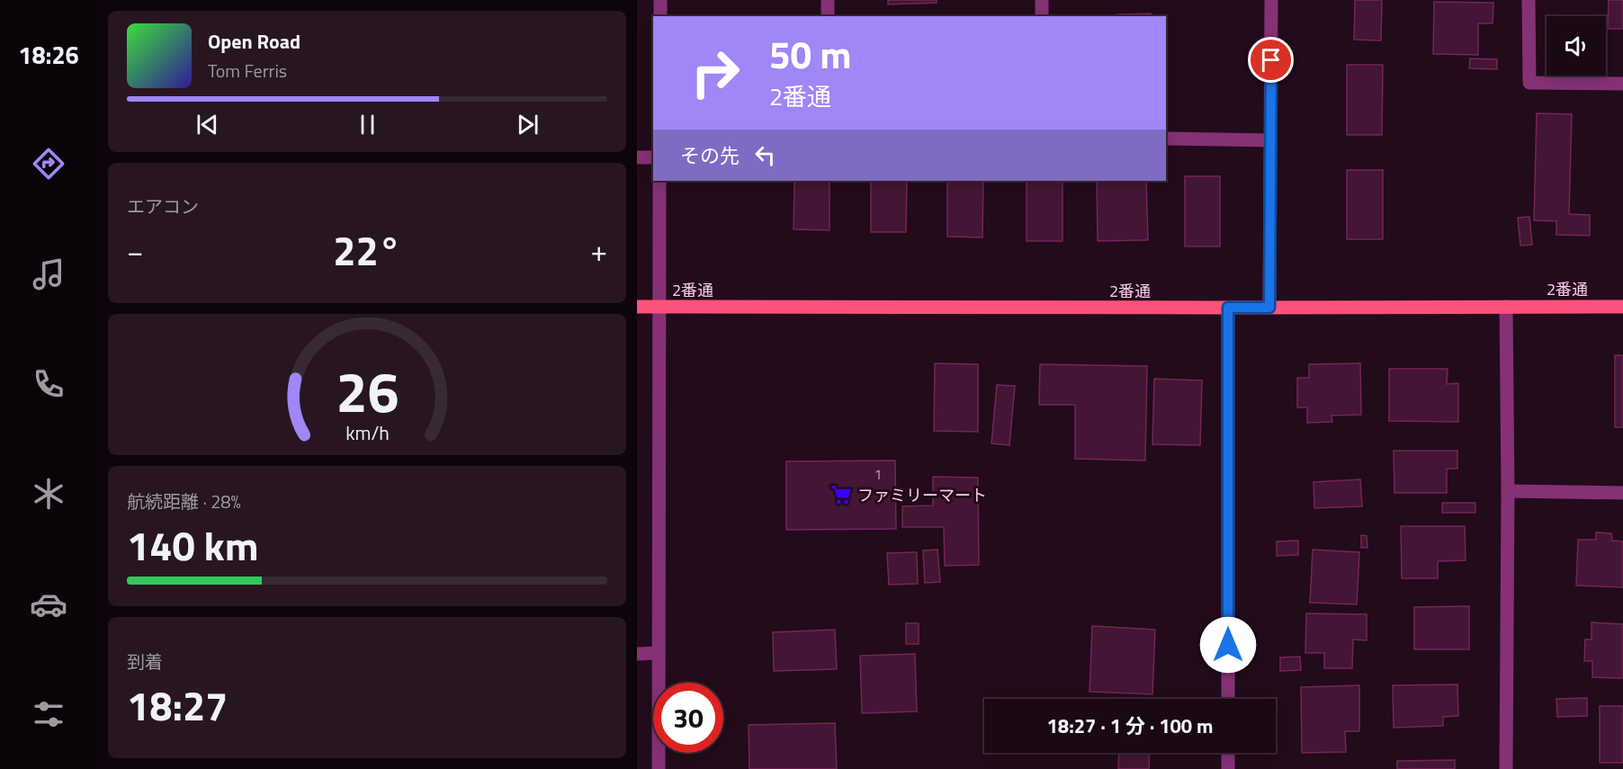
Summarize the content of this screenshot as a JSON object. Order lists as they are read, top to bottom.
{
  "streets": {
    "main road": ["2番通"]
  },
  "places": {
    "supermarket": ["ファミリーマート"]
  },
  "house_numbers": ["1"],
  "page": {
    "tabs": "18:26",
    "turn": ["50 m", "2番通"],
    "song": ["Open Road", "Tom Ferris"],
    "then": "その先",
    "tile": [
      "エアコン",
      ["航続距離 · 28%", "140 km"],
      ["到着", "18:27"]
    ],
    "heat": ["−", "22°", "+"],
    "limit": "30",
    "trip": "18:27 · 1 分 · 100 m",
    "gauge": ["26", "km/h"]
  }
}
